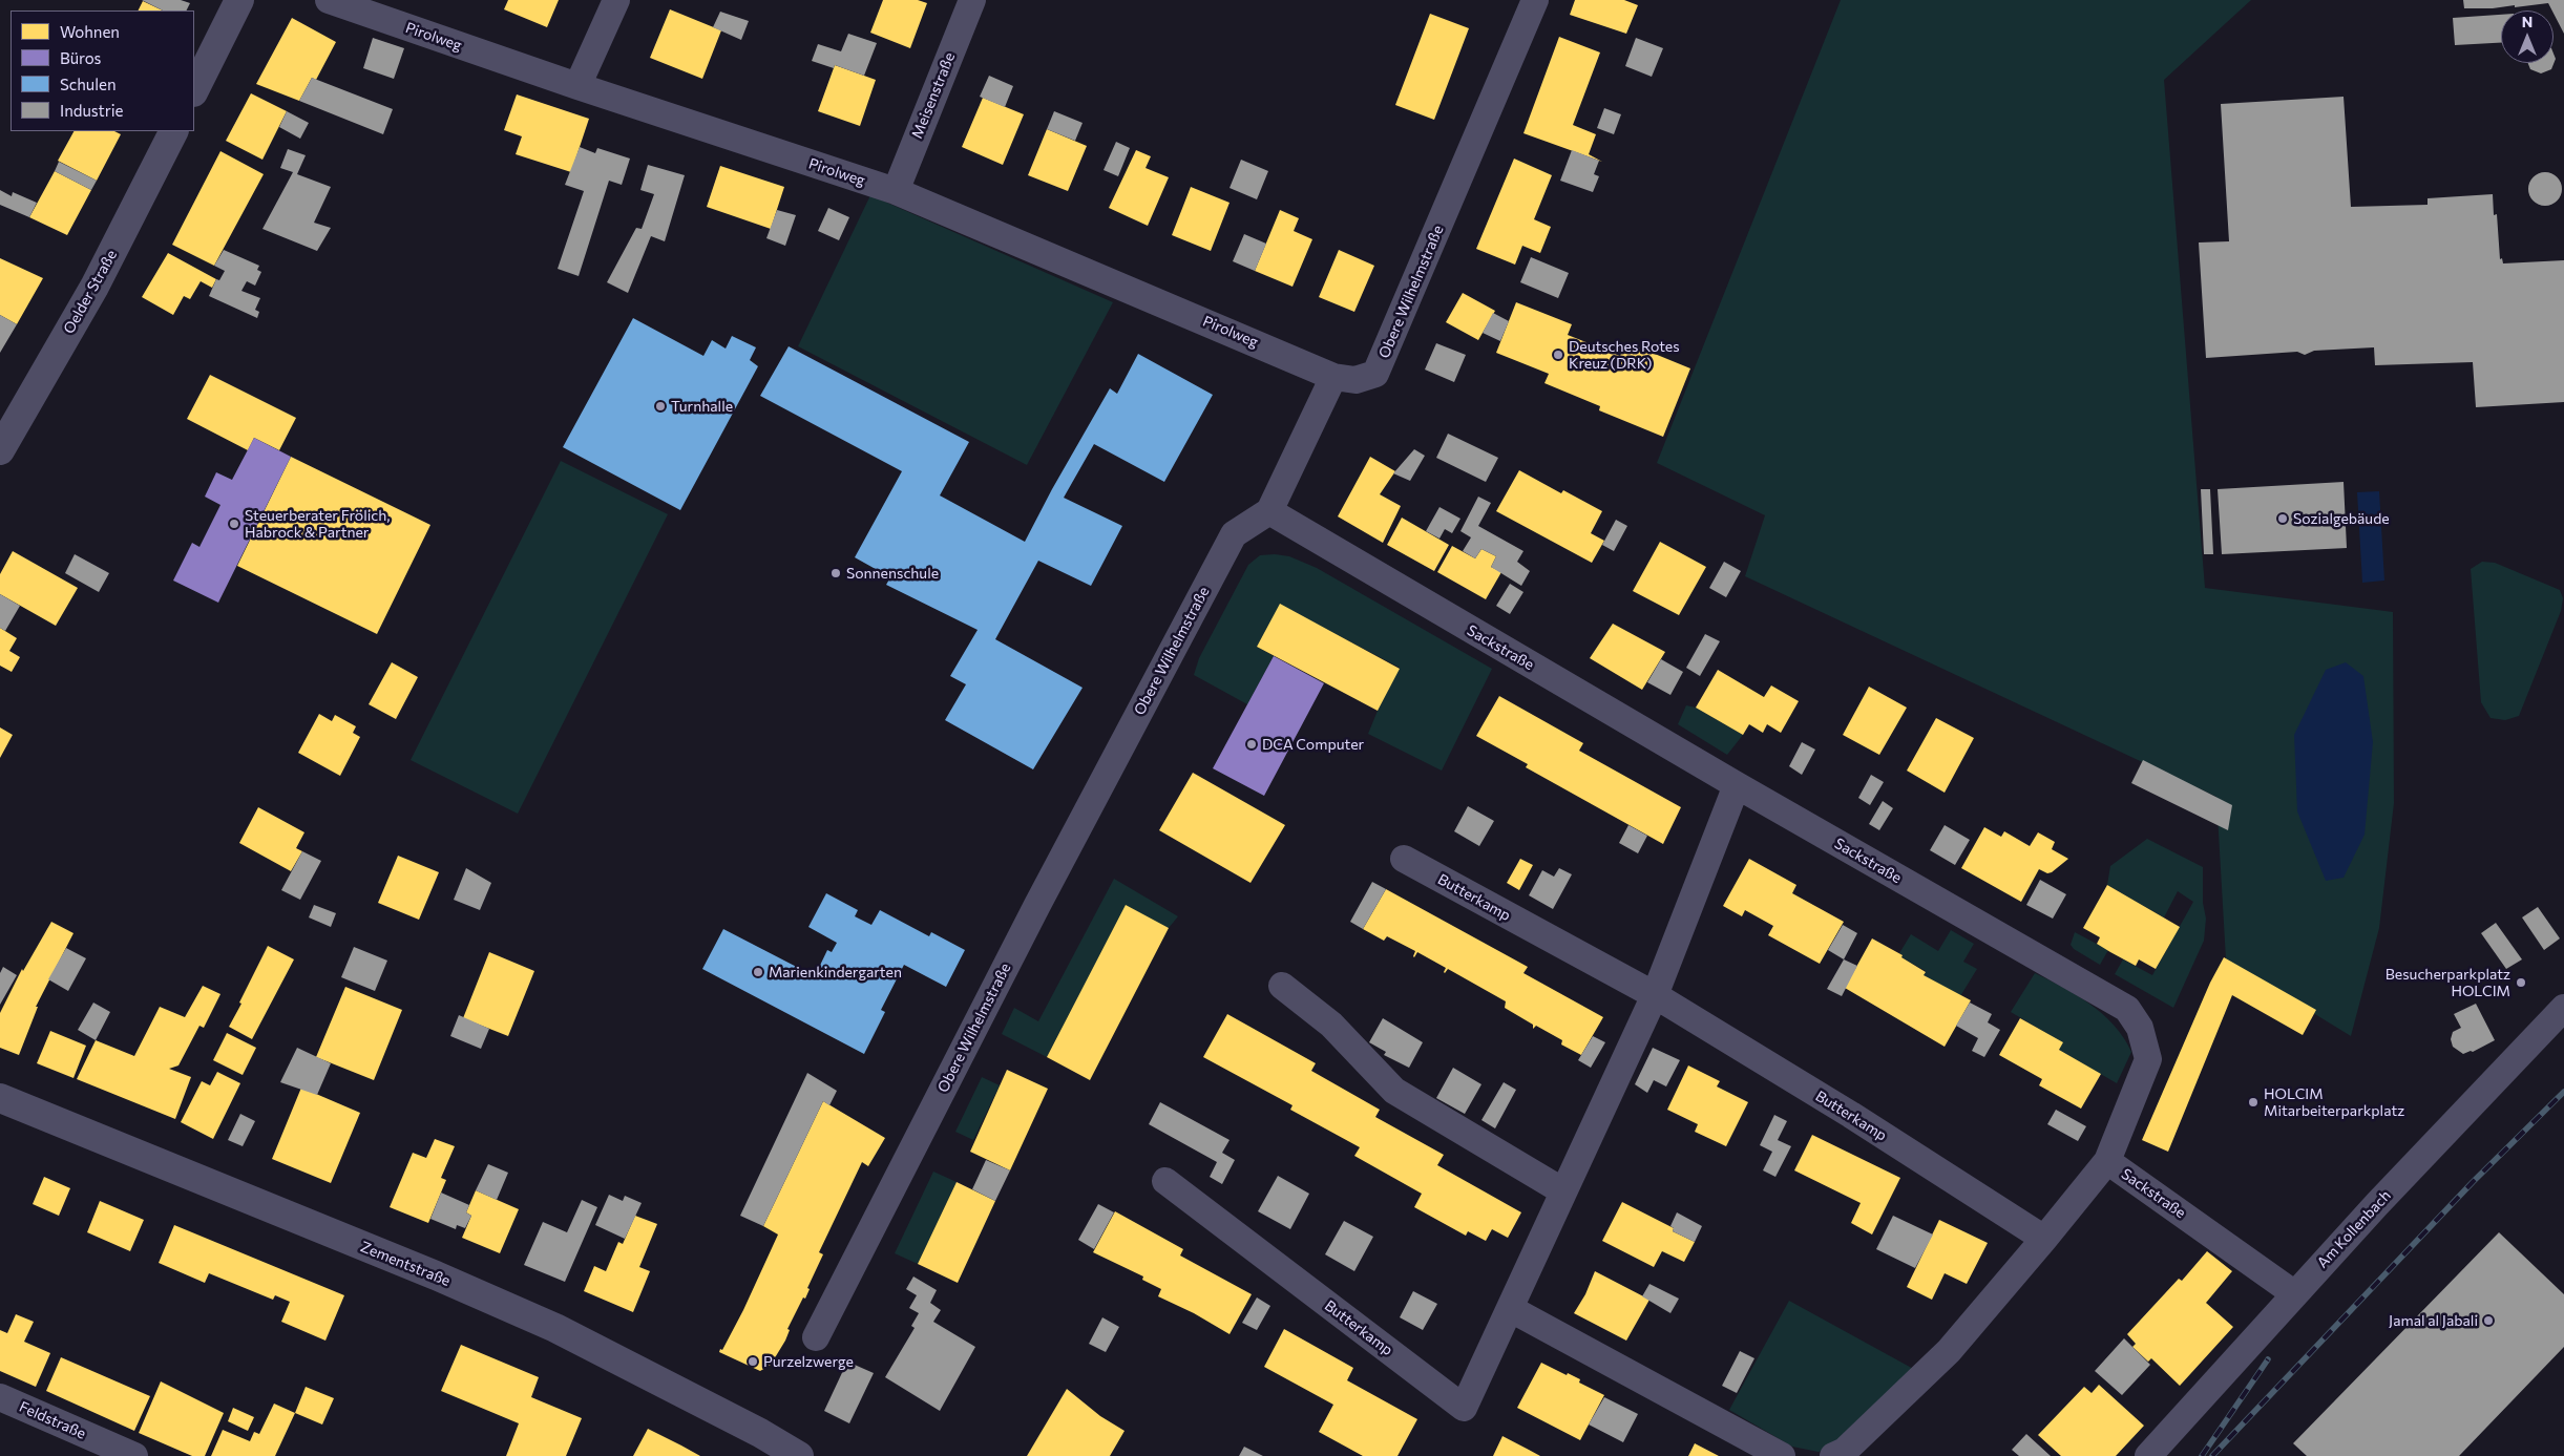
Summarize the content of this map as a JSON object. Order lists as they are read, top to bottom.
{
  "streets": {
    "street": [
      "Pirolweg",
      "Meisenstraße",
      "Oelder Straße",
      "Obere Wilhelmstraße",
      "Sackstraße",
      "Butterkamp",
      "Am Kollenbach",
      "Zementstraße",
      "Feldstraße"
    ]
  },
  "crossings": [
    ["Pirolweg", "Meisenstraße"],
    ["Pirolweg", "Obere Wilhelmstraße"],
    ["Obere Wilhelmstraße", "Sackstraße"],
    ["Sackstraße", "Butterkamp"],
    ["Sackstraße", "Am Kollenbach"]
  ],
  "places": [
    "Deutsches Rotes Kreuz (DRK)",
    "Turnhalle",
    "Sozialgebäude",
    "Steuerberater Frölich, Habrock & Partner",
    "Sonnenschule",
    "DCA Computer",
    "Marienkindergarten",
    "Besucherparkplatz HOLCIM",
    "HOLCIM Mitarbeiterparkplatz",
    "Jamal al Jabali",
    "Purzelzwerge"
  ],
  "legend": [
    "Wohnen",
    "Büros",
    "Schulen",
    "Industrie"
  ],
  "north": "top"
}
